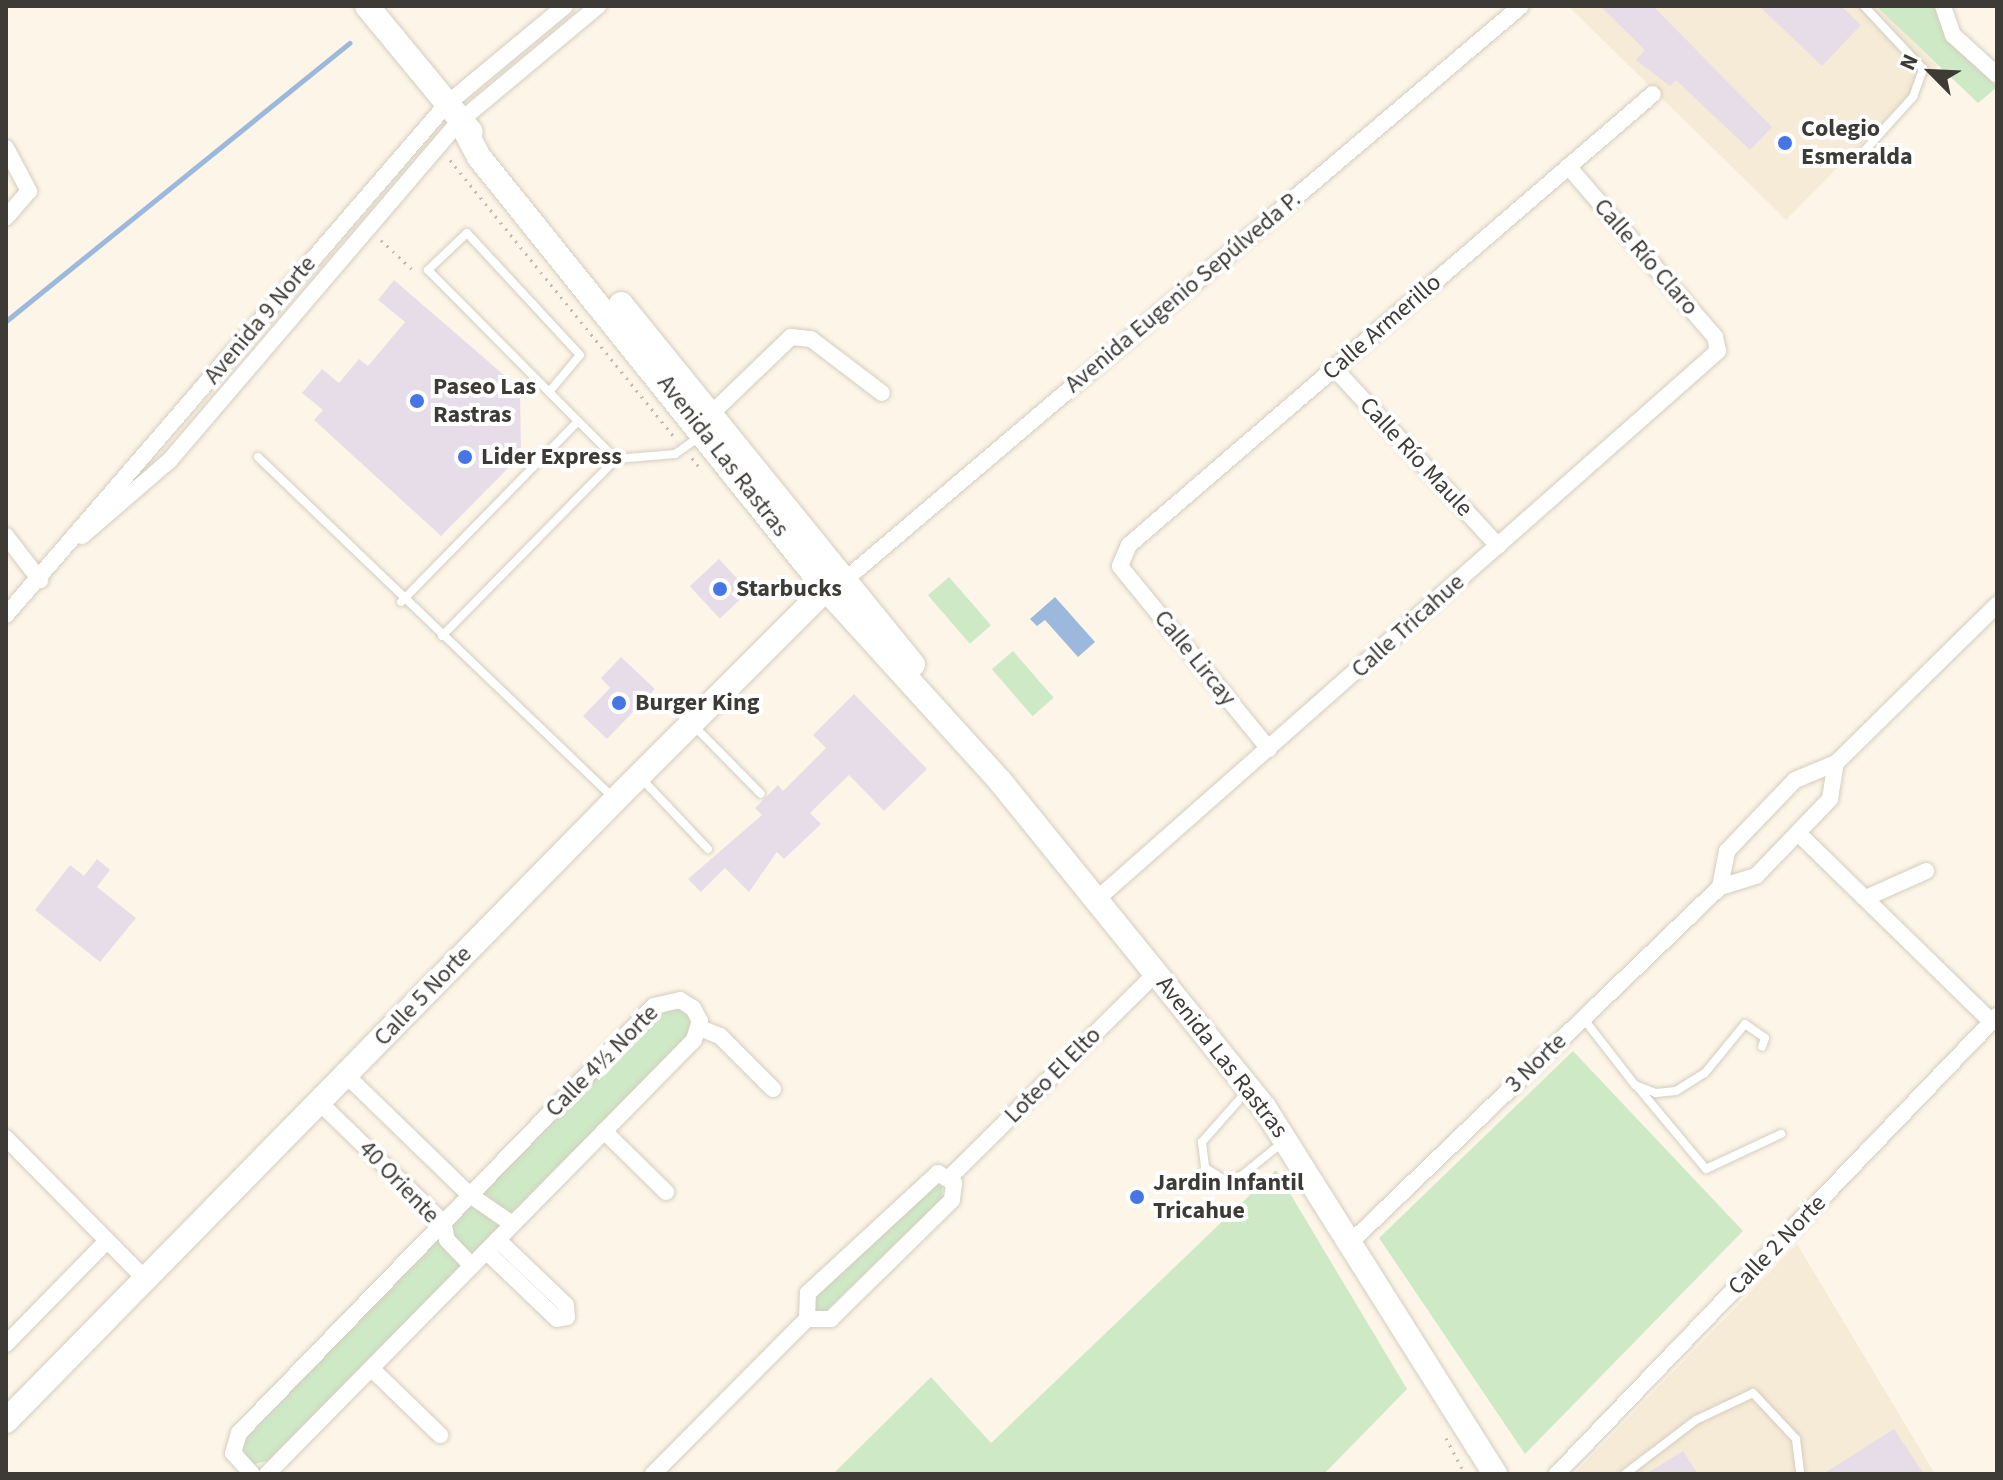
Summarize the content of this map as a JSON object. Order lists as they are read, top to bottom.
{
  "streets": {
    "street": [
      "Calle Río Claro",
      "Avenida Eugenio Sepúlveda P.",
      "Avenida 9 Norte",
      "Calle Armerillo",
      "Avenida Las Rastras",
      "Calle Río Maule",
      "Calle Tricahue",
      "Calle Lircay",
      "Calle 5 Norte",
      "Calle 4½ Norte",
      "3 Norte",
      "Loteo El Elto",
      "40 Oriente",
      "Calle 2 Norte"
    ]
  },
  "crossings": [
    ["Calle Río Claro", "Calle Armerillo"],
    ["Calle Río Claro", "Calle Tricahue"],
    ["Avenida Eugenio Sepúlveda P.", "Avenida Las Rastras"],
    ["Avenida Eugenio Sepúlveda P.", "Calle 5 Norte"],
    ["Avenida 9 Norte", "Avenida Las Rastras"],
    ["Calle Armerillo", "Calle Río Maule"],
    ["Calle Armerillo", "Calle Lircay"],
    ["Avenida Las Rastras", "Calle Tricahue"],
    ["Avenida Las Rastras", "Calle 5 Norte"],
    ["Avenida Las Rastras", "3 Norte"],
    ["Avenida Las Rastras", "Loteo El Elto"],
    ["Calle Río Maule", "Calle Tricahue"],
    ["Calle Tricahue", "Calle Lircay"],
    ["Calle 5 Norte", "40 Oriente"],
    ["Calle 4½ Norte", "40 Oriente"]
  ],
  "places": [
    "Colegio Esmeralda",
    "Paseo Las Rastras",
    "Lider Express",
    "Starbucks",
    "Burger King",
    "Jardin Infantil Tricahue"
  ],
  "north": "top left"
}
